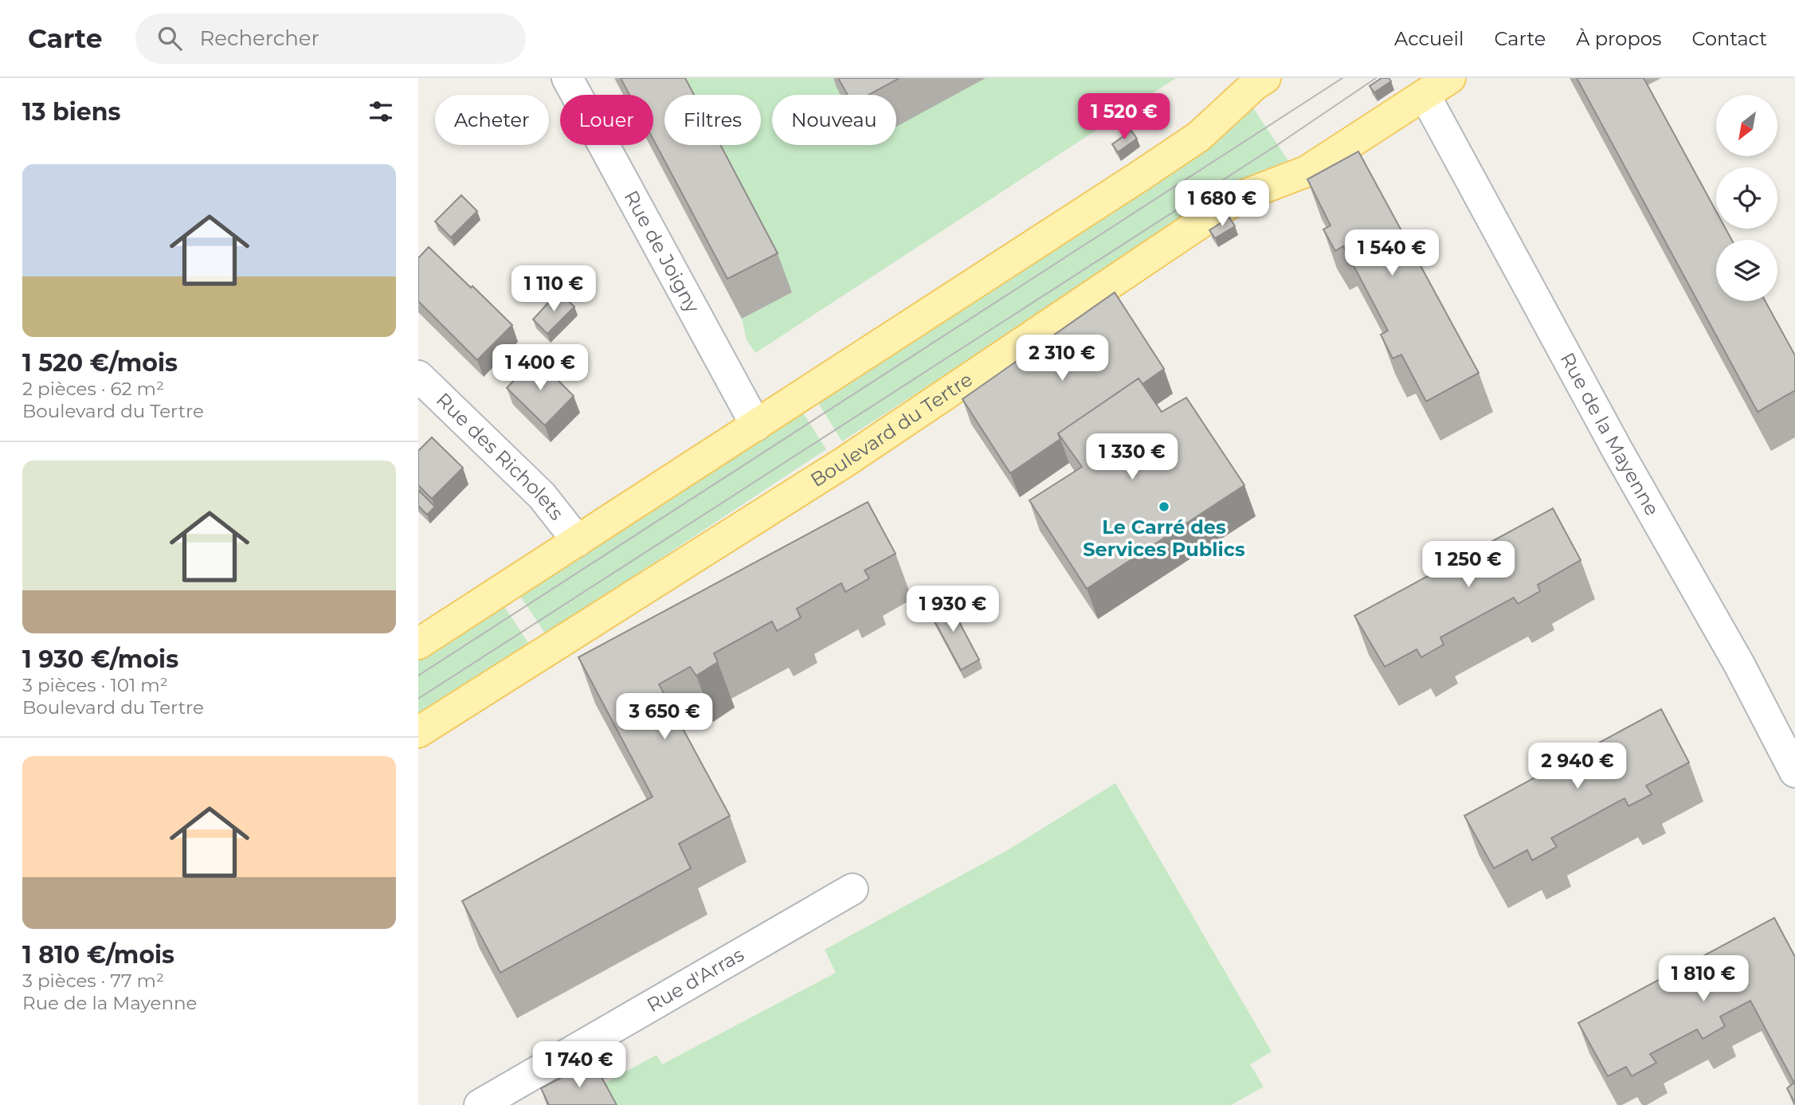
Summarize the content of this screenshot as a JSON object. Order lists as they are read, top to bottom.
{
  "streets": {
    "main road": ["Boulevard du Tertre"],
    "street": [
      "Rue de Joigny",
      "Rue de la Mayenne",
      "Rue des Richolets",
      "Rue d'Arras"
    ]
  },
  "crossings": [
    ["Boulevard du Tertre", "Rue de la Mayenne"]
  ],
  "places": ["Le Carré des Services Publics"],
  "north": "bottom left",
  "page": {
    "header": "Carte",
    "search": "Rechercher",
    "nav": [
      "Accueil",
      "Carte",
      "À propos",
      "Contact"
    ],
    "heading": "13 biens",
    "price": [
      "1 520 €",
      "1 680 €",
      "1 540 €",
      "1 110 €",
      "2 310 €",
      "1 400 €",
      "1 330 €",
      "1 250 €",
      "1 930 €",
      "3 650 €",
      "2 940 €",
      "1 810 €",
      "1 740 €"
    ],
    "chip": [
      "Acheter",
      "Louer",
      "Filtres",
      "Nouveau"
    ],
    "list": [
      {
        "name": "1 520 €/mois",
        "note": "2 pièces · 62 m² · Boulevard du Tertre"
      },
      {
        "name": "1 930 €/mois",
        "note": "3 pièces · 101 m² · Boulevard du Tertre"
      },
      {
        "name": "1 810 €/mois",
        "note": "3 pièces · 77 m² · Rue de la Mayenne"
      }
    ]
  }
}
